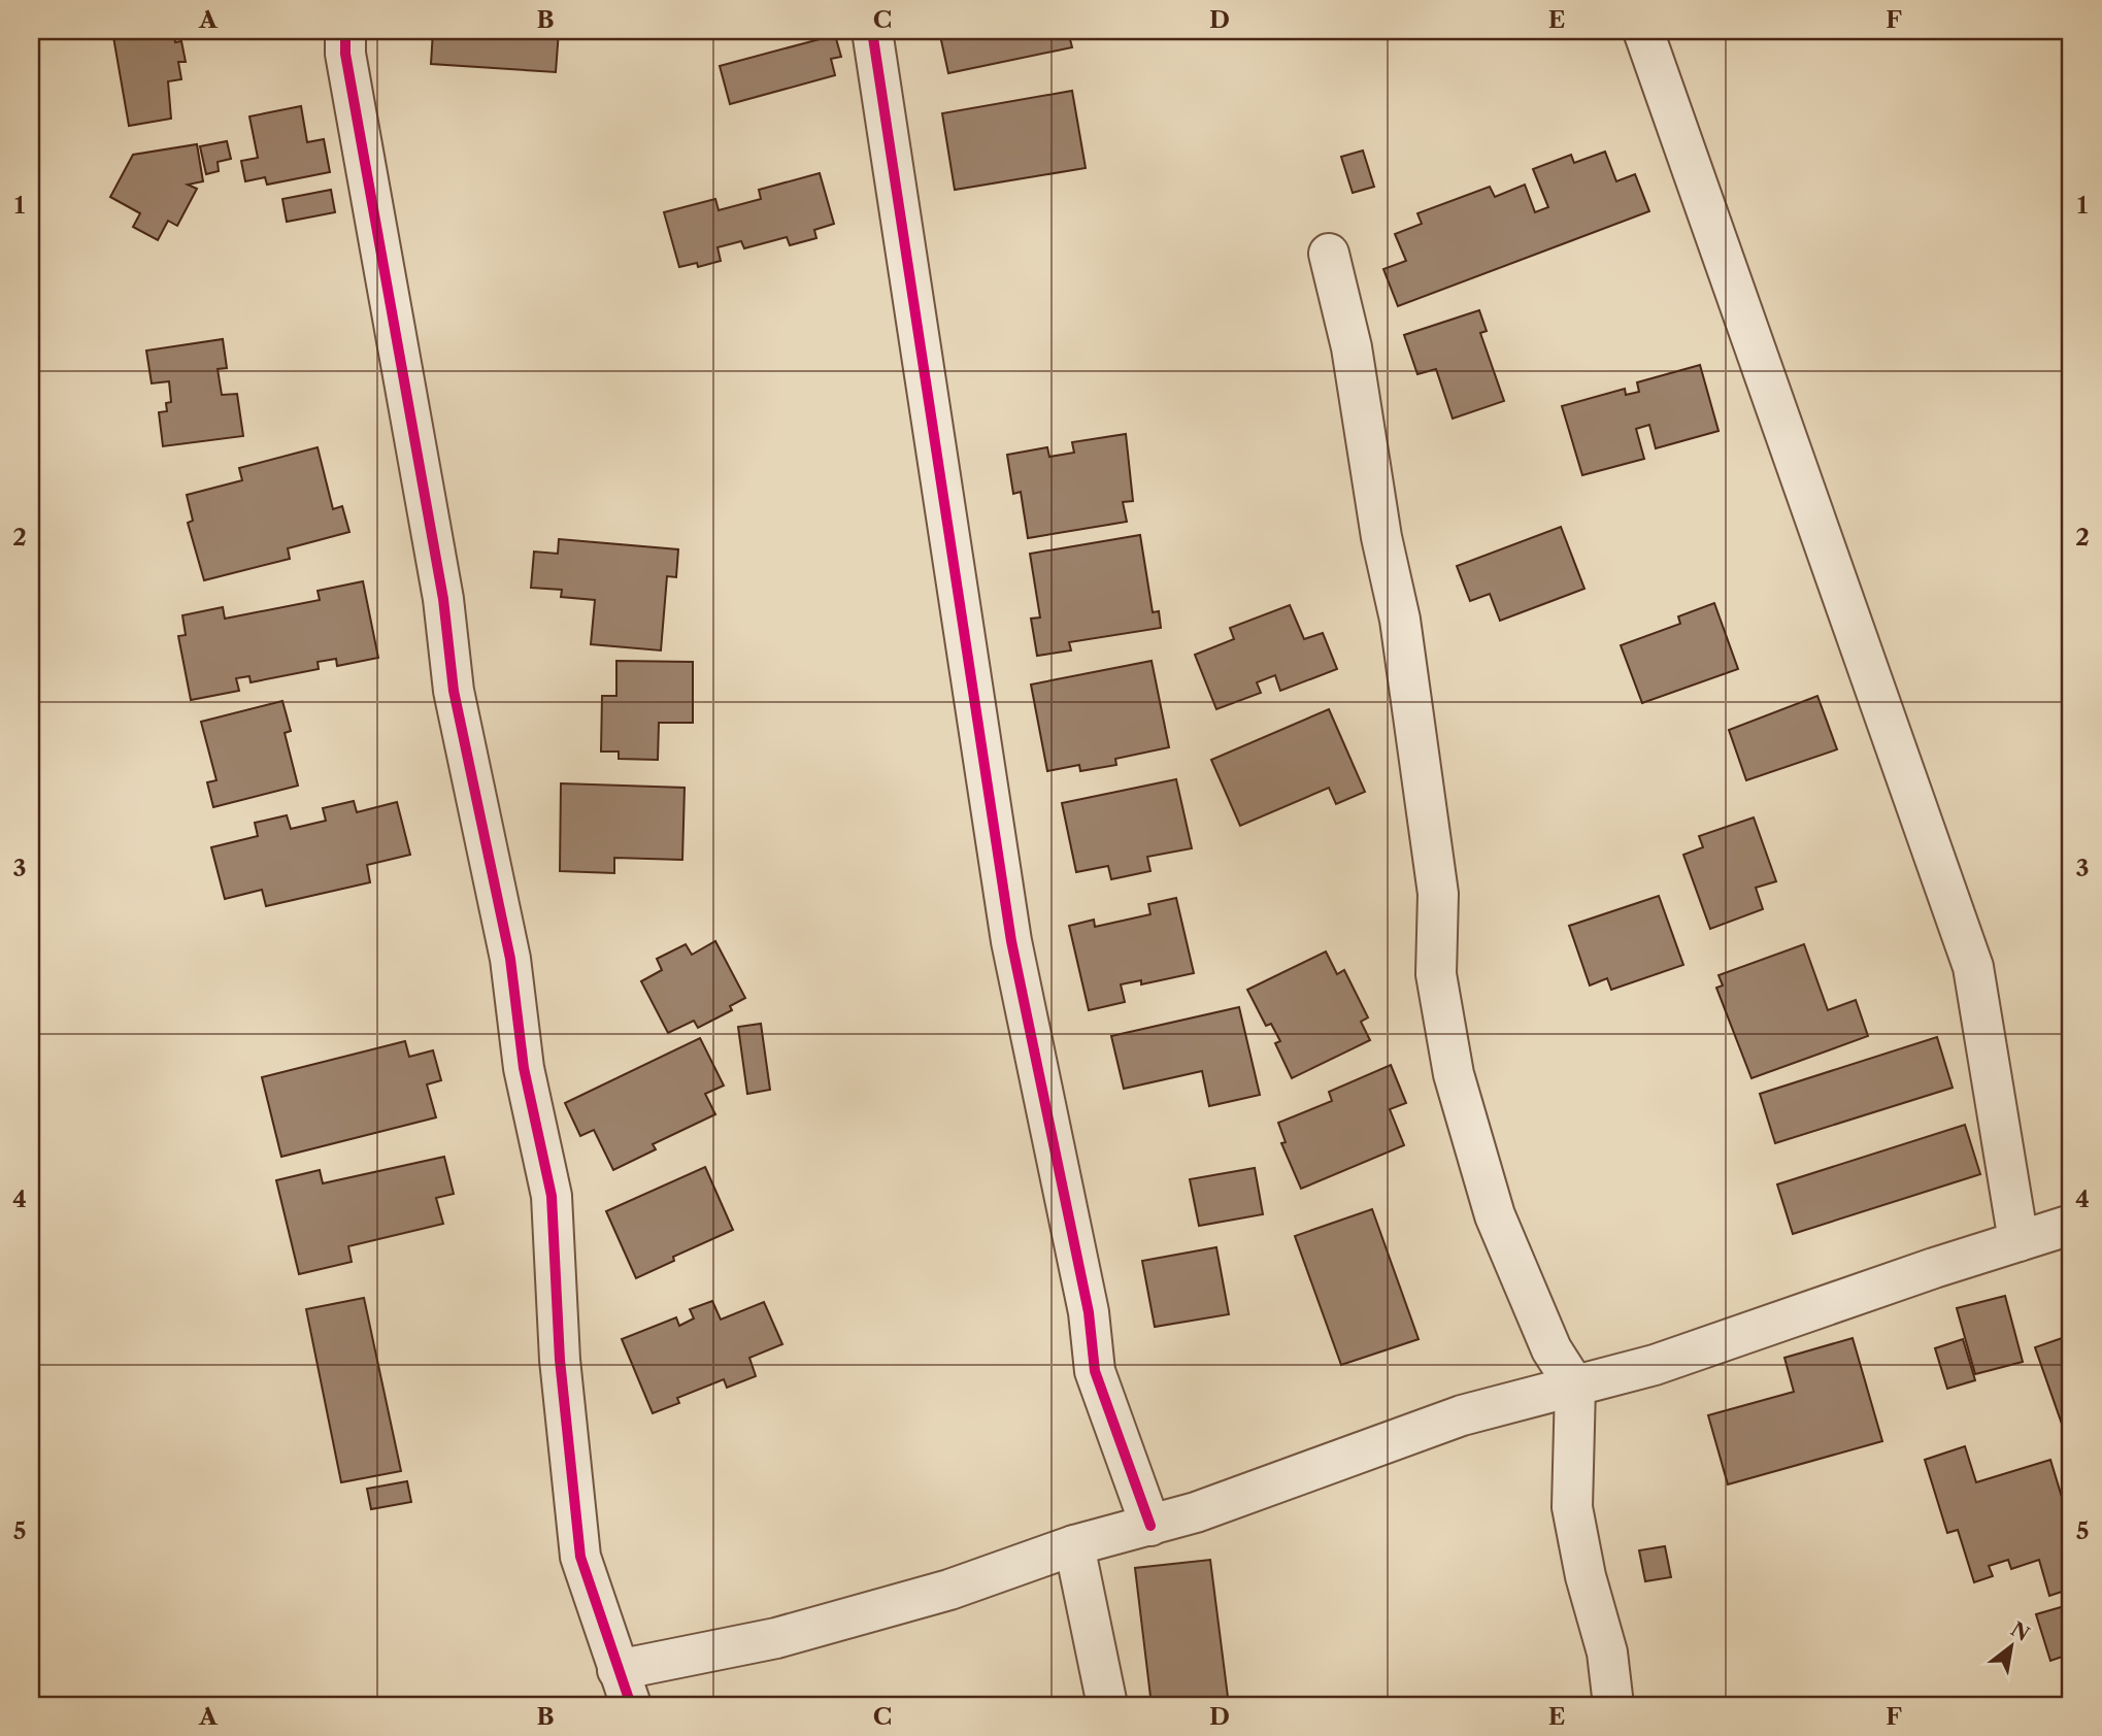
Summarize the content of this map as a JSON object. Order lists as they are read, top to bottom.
{
  "north": "top right",
  "grid": {
    "columns": [
      "A",
      "B",
      "C",
      "D",
      "E",
      "F"
    ],
    "rows": [
      "1",
      "2",
      "3",
      "4",
      "5"
    ]
  }
}
